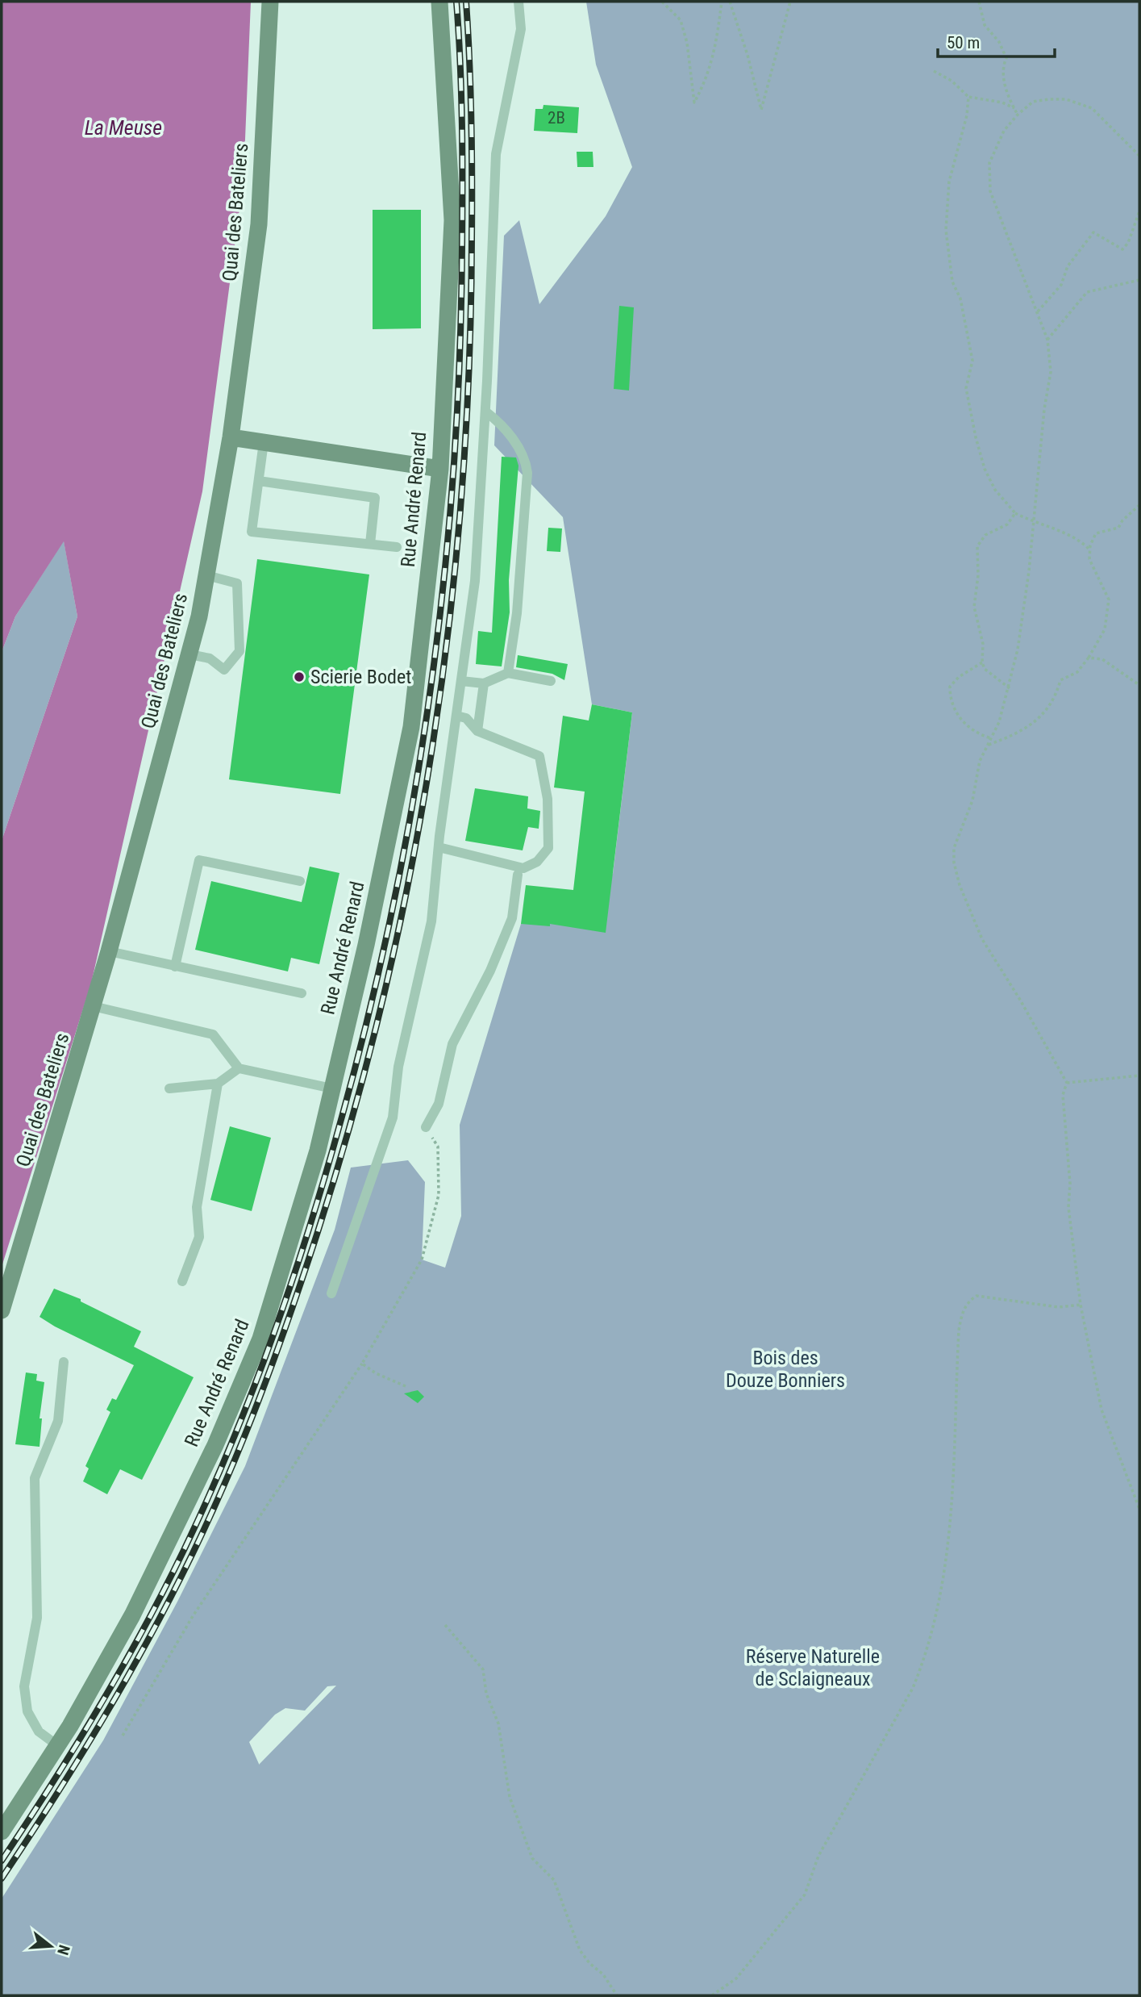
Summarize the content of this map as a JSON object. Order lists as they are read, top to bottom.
{
  "streets": {
    "street": ["Quai des Bateliers", "Rue André Renard"]
  },
  "water": ["La Meuse"],
  "parks": ["Bois des Douze Bonniers", "Réserve Naturelle de Sclaigneaux"],
  "places": ["Scierie Bodet"],
  "house_numbers": ["2B"],
  "scale_bar": "50 m",
  "north": "right"
}
